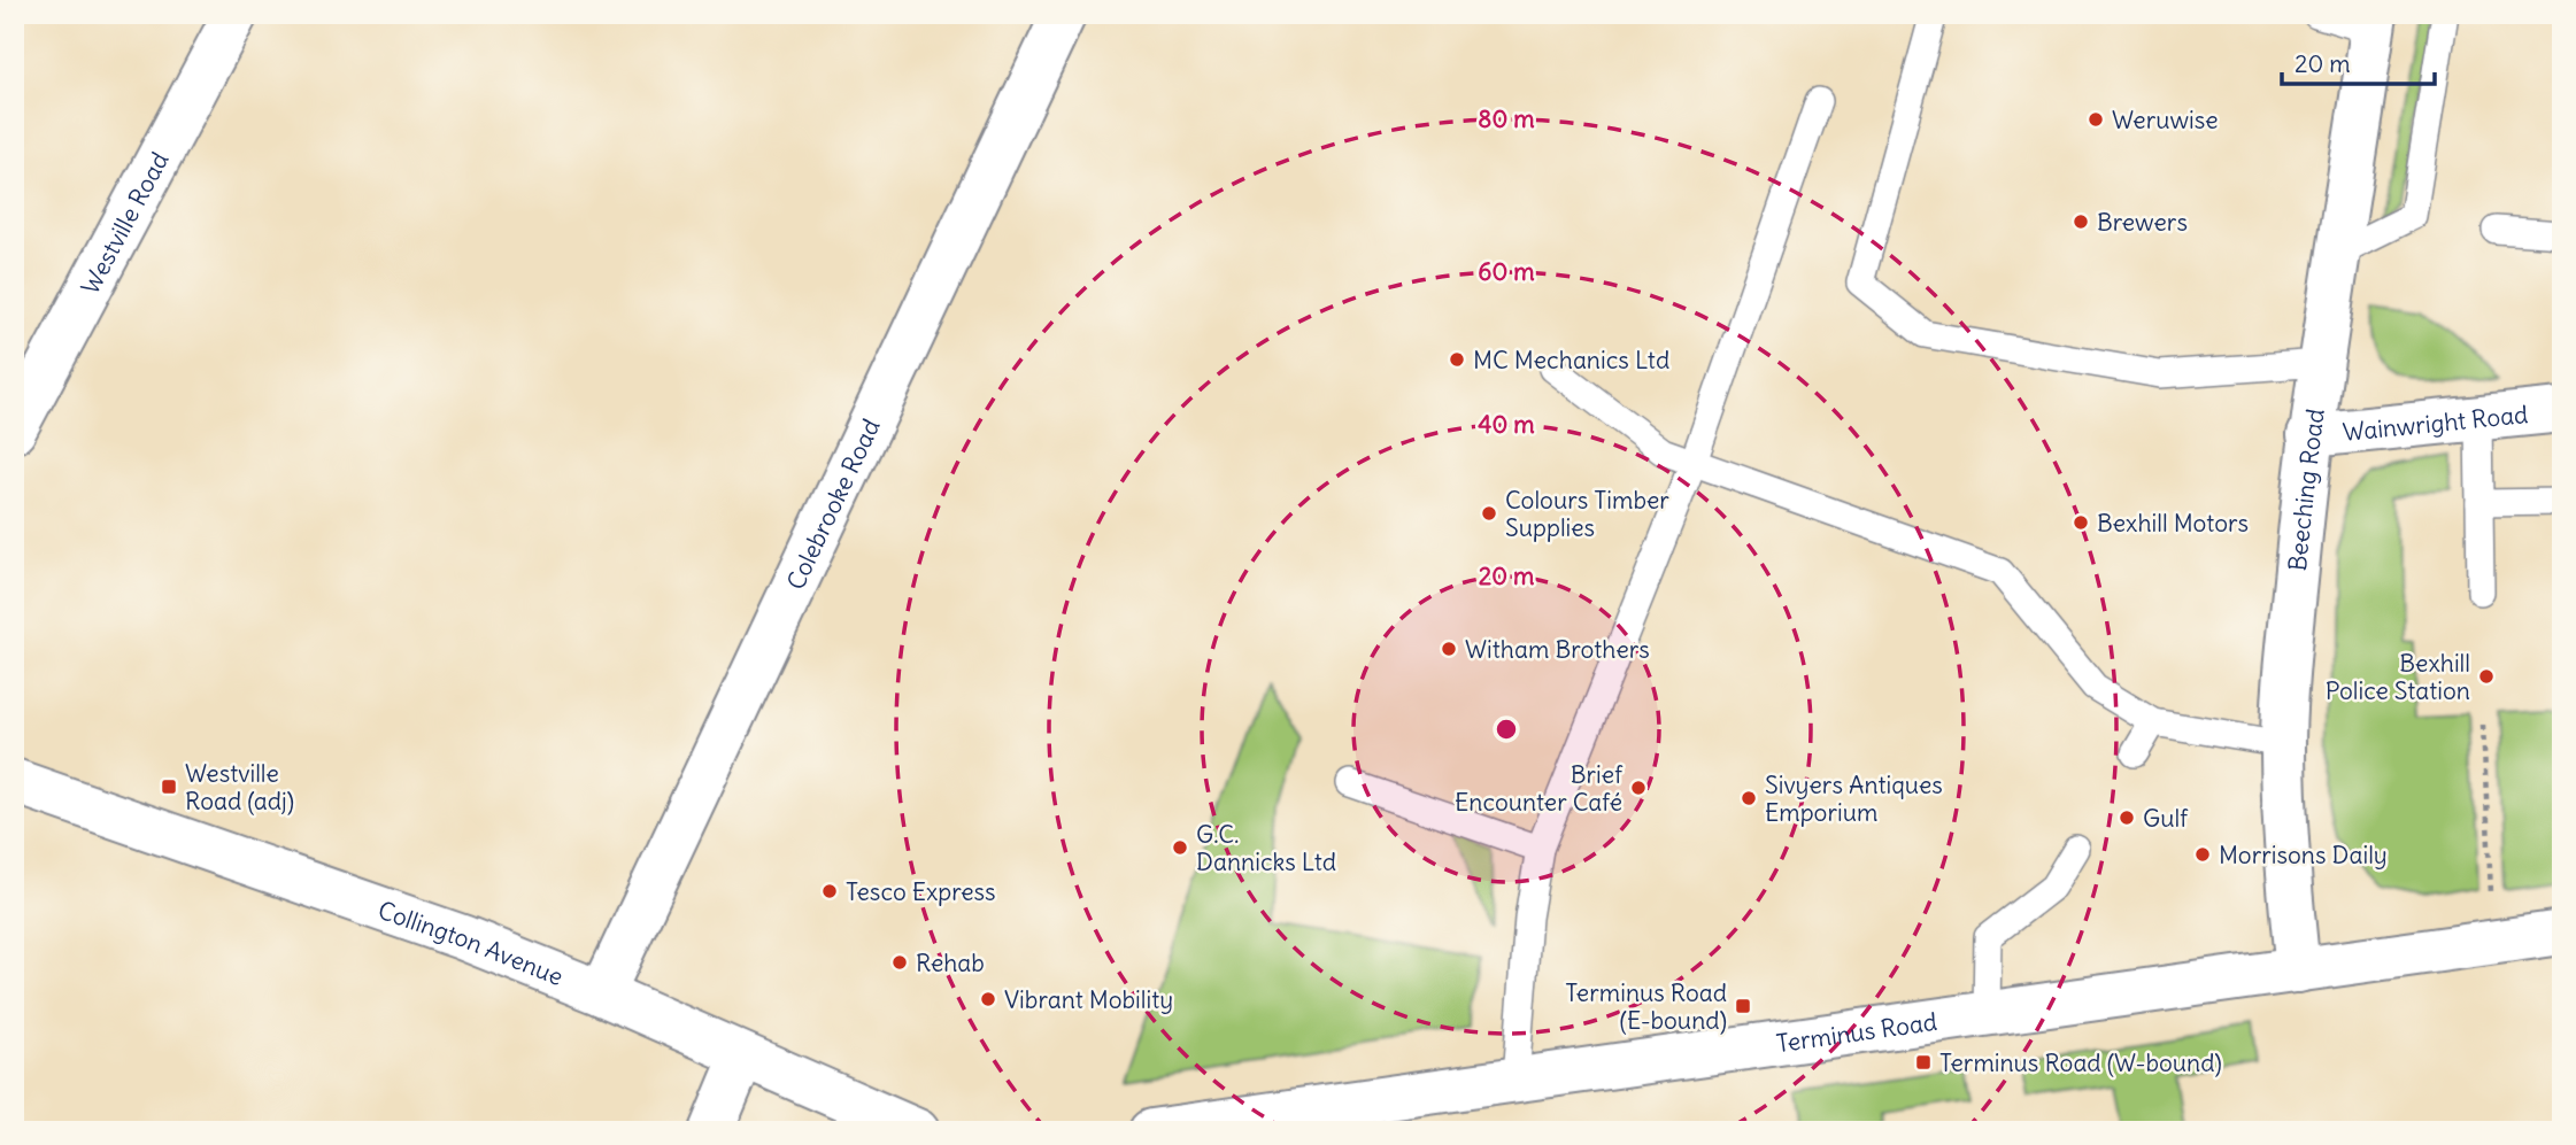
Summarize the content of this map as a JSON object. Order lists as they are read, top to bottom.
{
  "streets": {
    "street": [
      "Westville Road",
      "Wainwright Road",
      "Beeching Road",
      "Colebrooke Road",
      "Collington Avenue",
      "Terminus Road"
    ]
  },
  "crossings": [
    ["Wainwright Road", "Beeching Road"],
    ["Beeching Road", "Terminus Road"],
    ["Colebrooke Road", "Collington Avenue"]
  ],
  "places": {
    "other": [
      "Weruwise",
      "Brewers",
      "MC Mechanics Ltd",
      "Colours Timber Supplies",
      "Bexhill Motors",
      "Witham Brothers",
      "Bexhill Police Station",
      "Brief Encounter Café",
      "Sivyers Antiques Emporium",
      "Gulf",
      "G.C. Dannicks Ltd",
      "Morrisons Daily",
      "Tesco Express",
      "Rehab",
      "Vibrant Mobility"
    ],
    "transit": ["Westville Road (adj)", "Terminus Road (E-bound)", "Terminus Road (W-bound)"]
  },
  "scale_bar": "20 m",
  "rings": [
    "80 m",
    "60 m",
    "40 m",
    "20 m"
  ]
}
